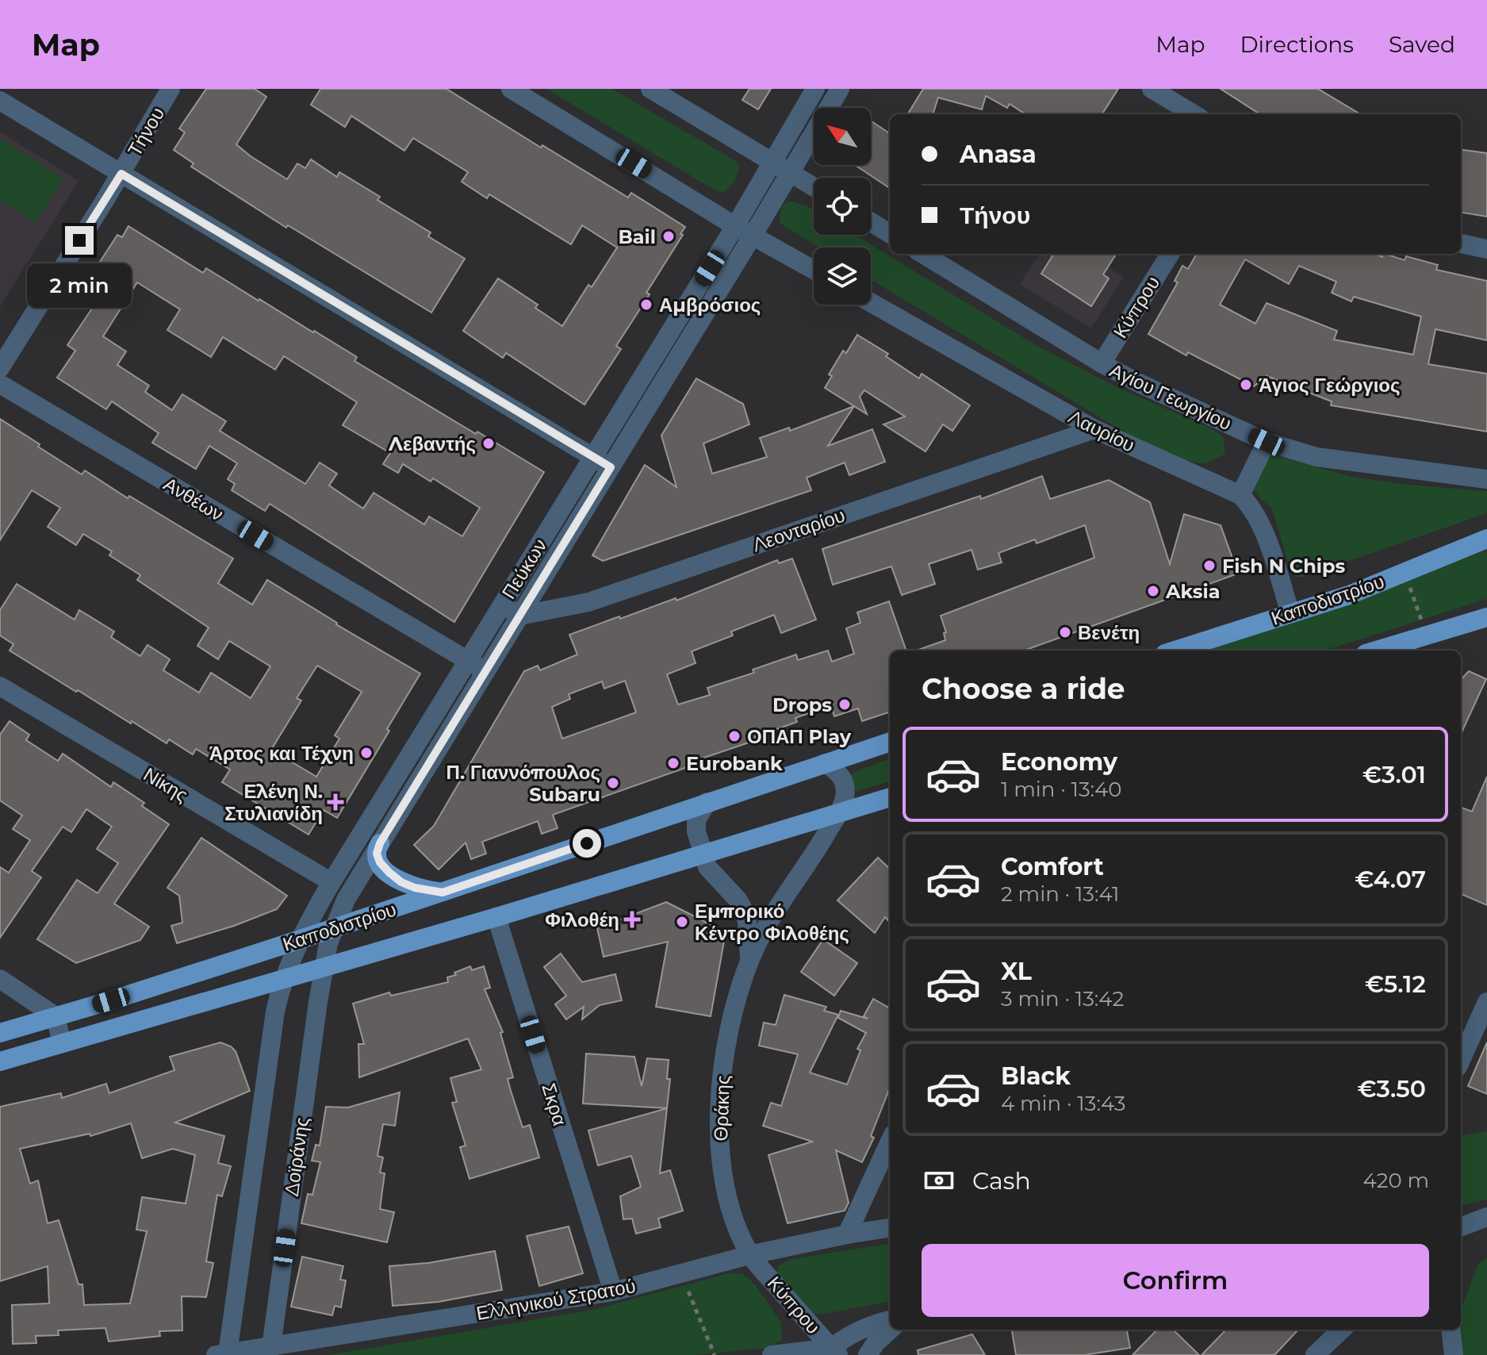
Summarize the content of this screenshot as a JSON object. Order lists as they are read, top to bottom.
{
  "streets": {
    "main road": ["Καποδιστρίου"],
    "street": [
      "Τήνου",
      "Κύπρου",
      "Αγίου Γεωργίου",
      "Λαυρίου",
      "Ανθέων",
      "Λεονταρίου",
      "Πεύκων",
      "Νίκης",
      "Σκρα",
      "Θράκης",
      "Δοϊράνης",
      "Ελληνικού Στρατού"
    ]
  },
  "crossings": [
    ["Κύπρου", "Αγίου Γεωργίου"],
    ["Κύπρου", "Θράκης"],
    ["Κύπρου", "Ελληνικού Στρατού"],
    ["Λαυρίου", "Λεονταρίου"],
    ["Ανθέων", "Πεύκων"],
    ["Λεονταρίου", "Πεύκων"],
    ["Πεύκων", "Καποδιστρίου"],
    ["Πεύκων", "Νίκης"],
    ["Πεύκων", "Δοϊράνης"],
    ["Καποδιστρίου", "Σκρα"],
    ["Καποδιστρίου", "Θράκης"],
    ["Καποδιστρίου", "Δοϊράνης"],
    ["Σκρα", "Ελληνικού Στρατού"],
    ["Θράκης", "Ελληνικού Στρατού"],
    ["Δοϊράνης", "Ελληνικού Στρατού"]
  ],
  "places": {
    "other": [
      "Bail",
      "Αμβρόσιος",
      "Άγιος Γεώργιος",
      "Λεβαντής",
      "Fish N Chips",
      "Aksia",
      "Βενέτη",
      "Drops",
      "ΟΠΑΠ Play",
      "Άρτος και Τέχνη",
      "Eurobank",
      "Π. Γιαννόπουλος Subaru",
      "Εμπορικό Κέντρο Φιλοθέης"
    ],
    "health": ["Ελένη Ν. Στυλιανίδη", "Φιλοθέη"]
  },
  "north": "top left",
  "page": {
    "header": "Map",
    "nav": ["Map", "Directions", "Saved"],
    "banner": ["Anasa", "Τήνου"],
    "bubble": "2 min",
    "heading": "Choose a ride",
    "list": [
      {
        "name": "Economy",
        "note": "1 min · 13:40",
        "value": "€3.01"
      },
      {
        "name": "Comfort",
        "note": "2 min · 13:41",
        "value": "€4.07"
      },
      {
        "name": "XL",
        "note": "3 min · 13:42",
        "value": "€5.12"
      },
      {
        "name": "Black",
        "note": "4 min · 13:43",
        "value": "€3.50"
      }
    ],
    "pay": ["Cash", "420 m"],
    "buttons": "Confirm"
  }
}
